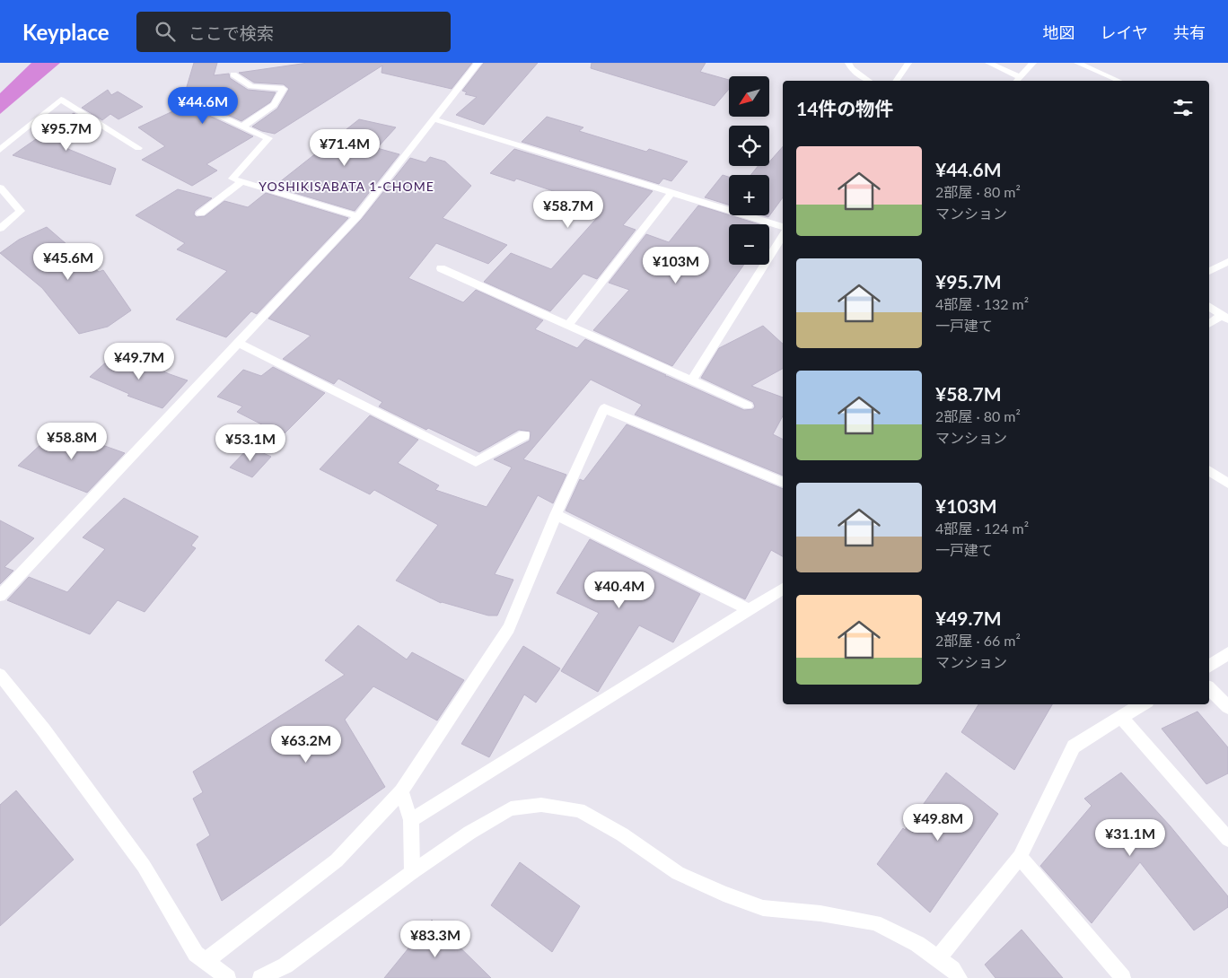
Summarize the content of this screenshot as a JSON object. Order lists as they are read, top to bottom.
{
  "districts": ["YOSHIKISABATA 1-CHOME"],
  "north": "bottom left",
  "page": {
    "header": "Keyplace",
    "search": "ここで検索",
    "nav": ["地図", "レイヤ", "共有"],
    "map_buttons": ["+", "−"],
    "heading": "14件の物件",
    "price": [
      "¥44.6M",
      "¥95.7M",
      "¥71.4M",
      "¥58.7M",
      "¥45.6M",
      "¥103M",
      "¥49.7M",
      "¥58.8M",
      "¥53.1M",
      "¥40.4M",
      "¥63.2M",
      "¥49.8M",
      "¥31.1M",
      "¥83.3M"
    ],
    "list": [
      {
        "name": "¥44.6M",
        "note": "2部屋 · 80 m² · マンション"
      },
      {
        "name": "¥95.7M",
        "note": "4部屋 · 132 m² · 一戸建て"
      },
      {
        "name": "¥58.7M",
        "note": "2部屋 · 80 m² · マンション"
      },
      {
        "name": "¥103M",
        "note": "4部屋 · 124 m² · 一戸建て"
      },
      {
        "name": "¥49.7M",
        "note": "2部屋 · 66 m² · マンション"
      }
    ]
  }
}
